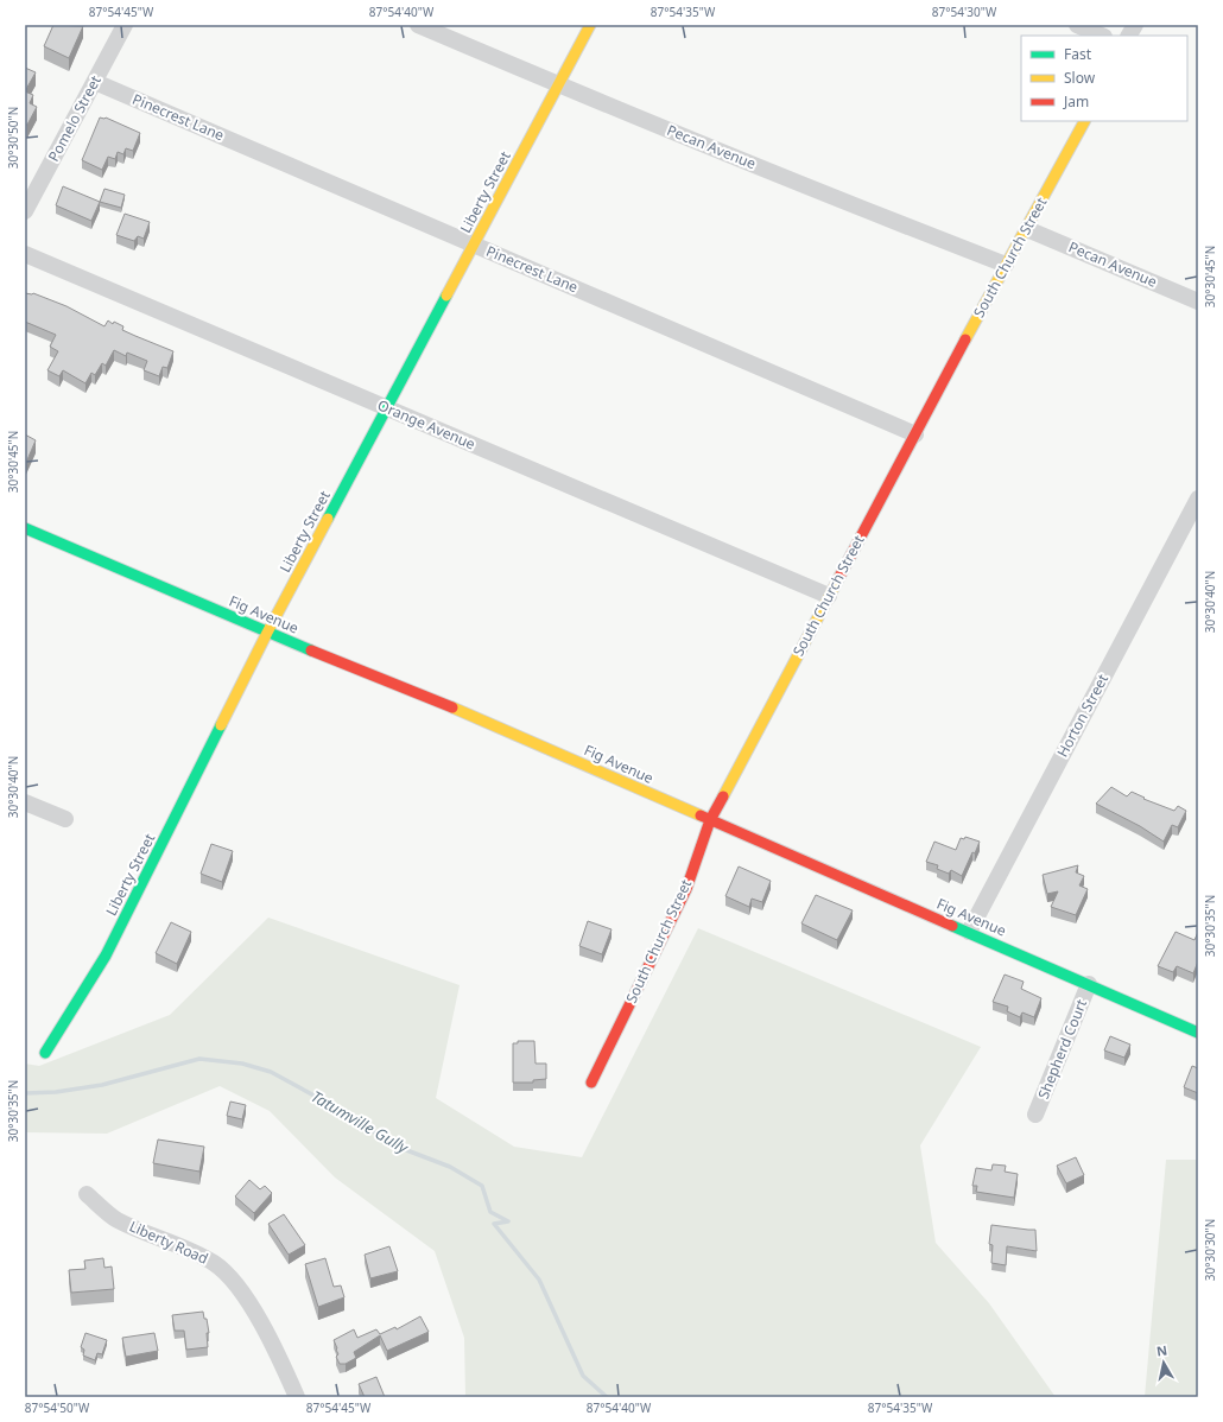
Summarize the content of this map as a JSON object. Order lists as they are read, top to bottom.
{
  "streets": {
    "street": [
      "Pinecrest Lane",
      "Pomelo Street",
      "Pecan Avenue",
      "Liberty Street",
      "South Church Street",
      "Orange Avenue",
      "Fig Avenue",
      "Horton Street",
      "Shepherd Court",
      "Liberty Road"
    ]
  },
  "crossings": [
    ["Pinecrest Lane", "Pomelo Street"],
    ["Pinecrest Lane", "Liberty Street"],
    ["Pinecrest Lane", "South Church Street"],
    ["Pecan Avenue", "Liberty Street"],
    ["Pecan Avenue", "South Church Street"],
    ["Liberty Street", "Orange Avenue"],
    ["Liberty Street", "Fig Avenue"],
    ["South Church Street", "Orange Avenue"],
    ["South Church Street", "Fig Avenue"],
    ["Fig Avenue", "Horton Street"],
    ["Fig Avenue", "Shepherd Court"]
  ],
  "water": ["Tatumville Gully"],
  "legend": ["Fast", "Slow", "Jam"],
  "north": "top",
  "coordinates": [
    "87°54'45\"W",
    "87°54'40\"W",
    "87°54'35\"W",
    "87°54'30\"W",
    "30°30'50\"N",
    "30°30'45\"N",
    "30°30'40\"N",
    "30°30'35\"N",
    "30°30'30\"N",
    "87°54'50\"W"
  ]
}
